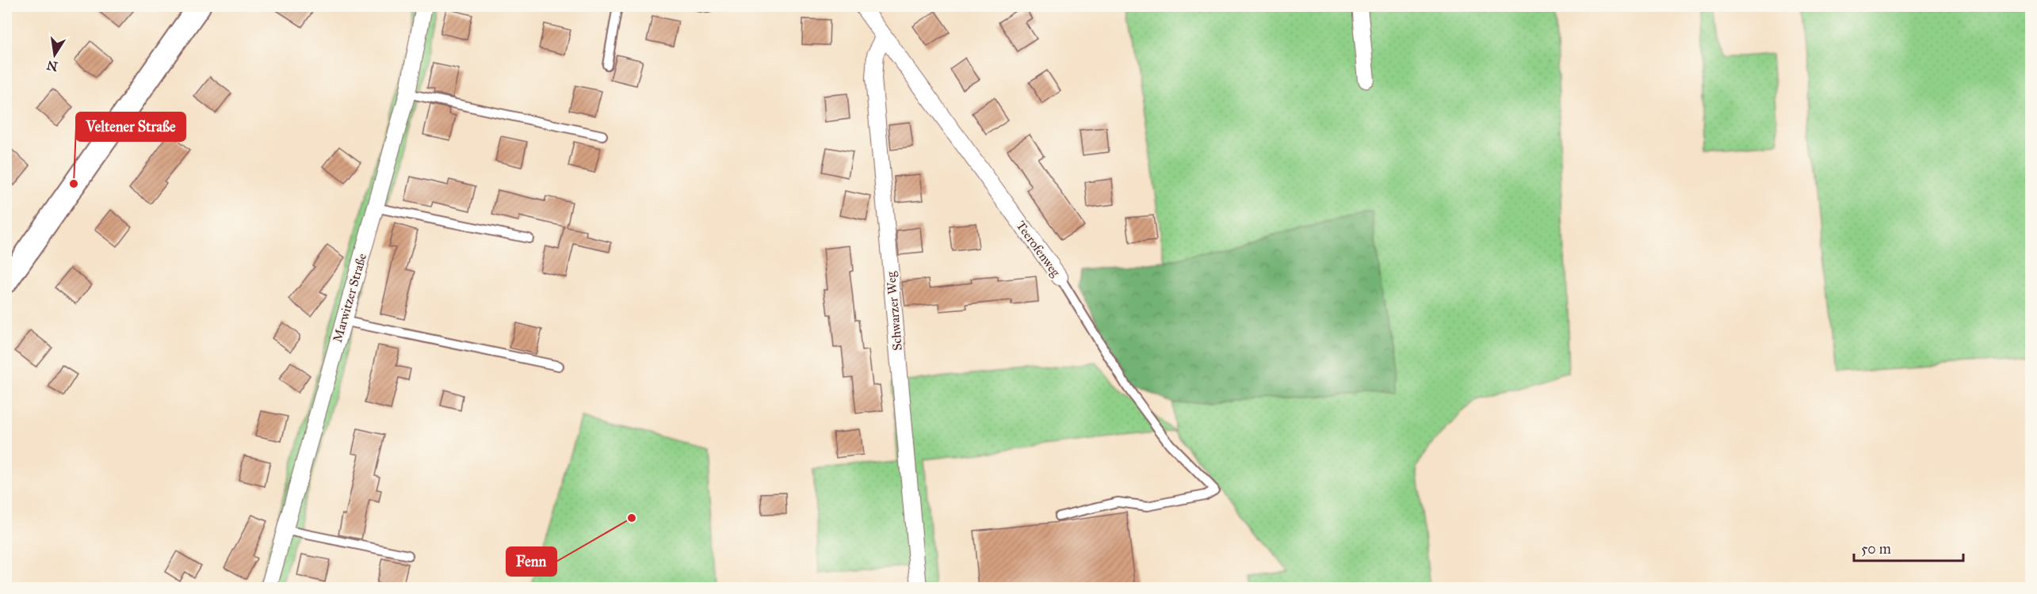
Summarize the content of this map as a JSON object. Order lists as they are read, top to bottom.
{
  "streets": {
    "street": ["Teerofenweg", "Marwitzer Straße", "Schwarzer Weg"]
  },
  "crossings": [
    ["Teerofenweg", "Schwarzer Weg"]
  ],
  "places": ["Veltener Straße", "Fenn"],
  "scale_bar": "50 m",
  "north": "bottom"
}
